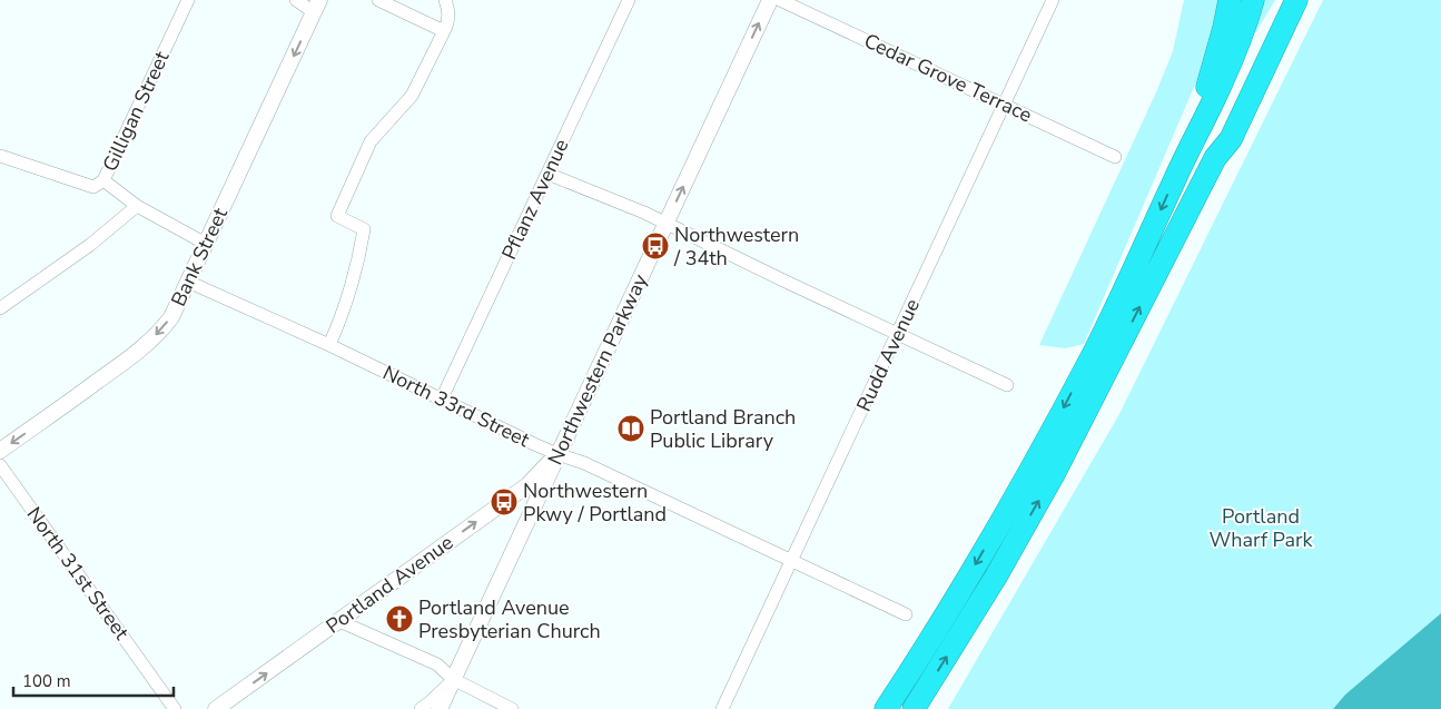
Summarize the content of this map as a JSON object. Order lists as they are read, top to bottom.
{
  "streets": {
    "street": [
      "Cedar Grove Terrace",
      "Gilligan Street",
      "Pflanz Avenue",
      "Bank Street",
      "Rudd Avenue",
      "Northwestern Parkway",
      "North 33rd Street",
      "North 31st Street",
      "Portland Avenue"
    ]
  },
  "crossings": [
    ["Cedar Grove Terrace", "Rudd Avenue"],
    ["Gilligan Street", "Bank Street"],
    ["Pflanz Avenue", "North 33rd Street"],
    ["Bank Street", "North 33rd Street"],
    ["Rudd Avenue", "North 33rd Street"],
    ["Northwestern Parkway", "North 33rd Street"],
    ["Northwestern Parkway", "Portland Avenue"],
    ["North 33rd Street", "Portland Avenue"]
  ],
  "one_way": ["Bank Street", "Portland Avenue"],
  "parks": ["Portland Wharf Park"],
  "places": {
    "bus stop": ["Northwestern / 34th", "Northwestern Pkwy / Portland"],
    "library": ["Portland Branch Public Library"],
    "church": ["Portland Avenue Presbyterian Church"]
  },
  "scale_bar": "100 m"
}
